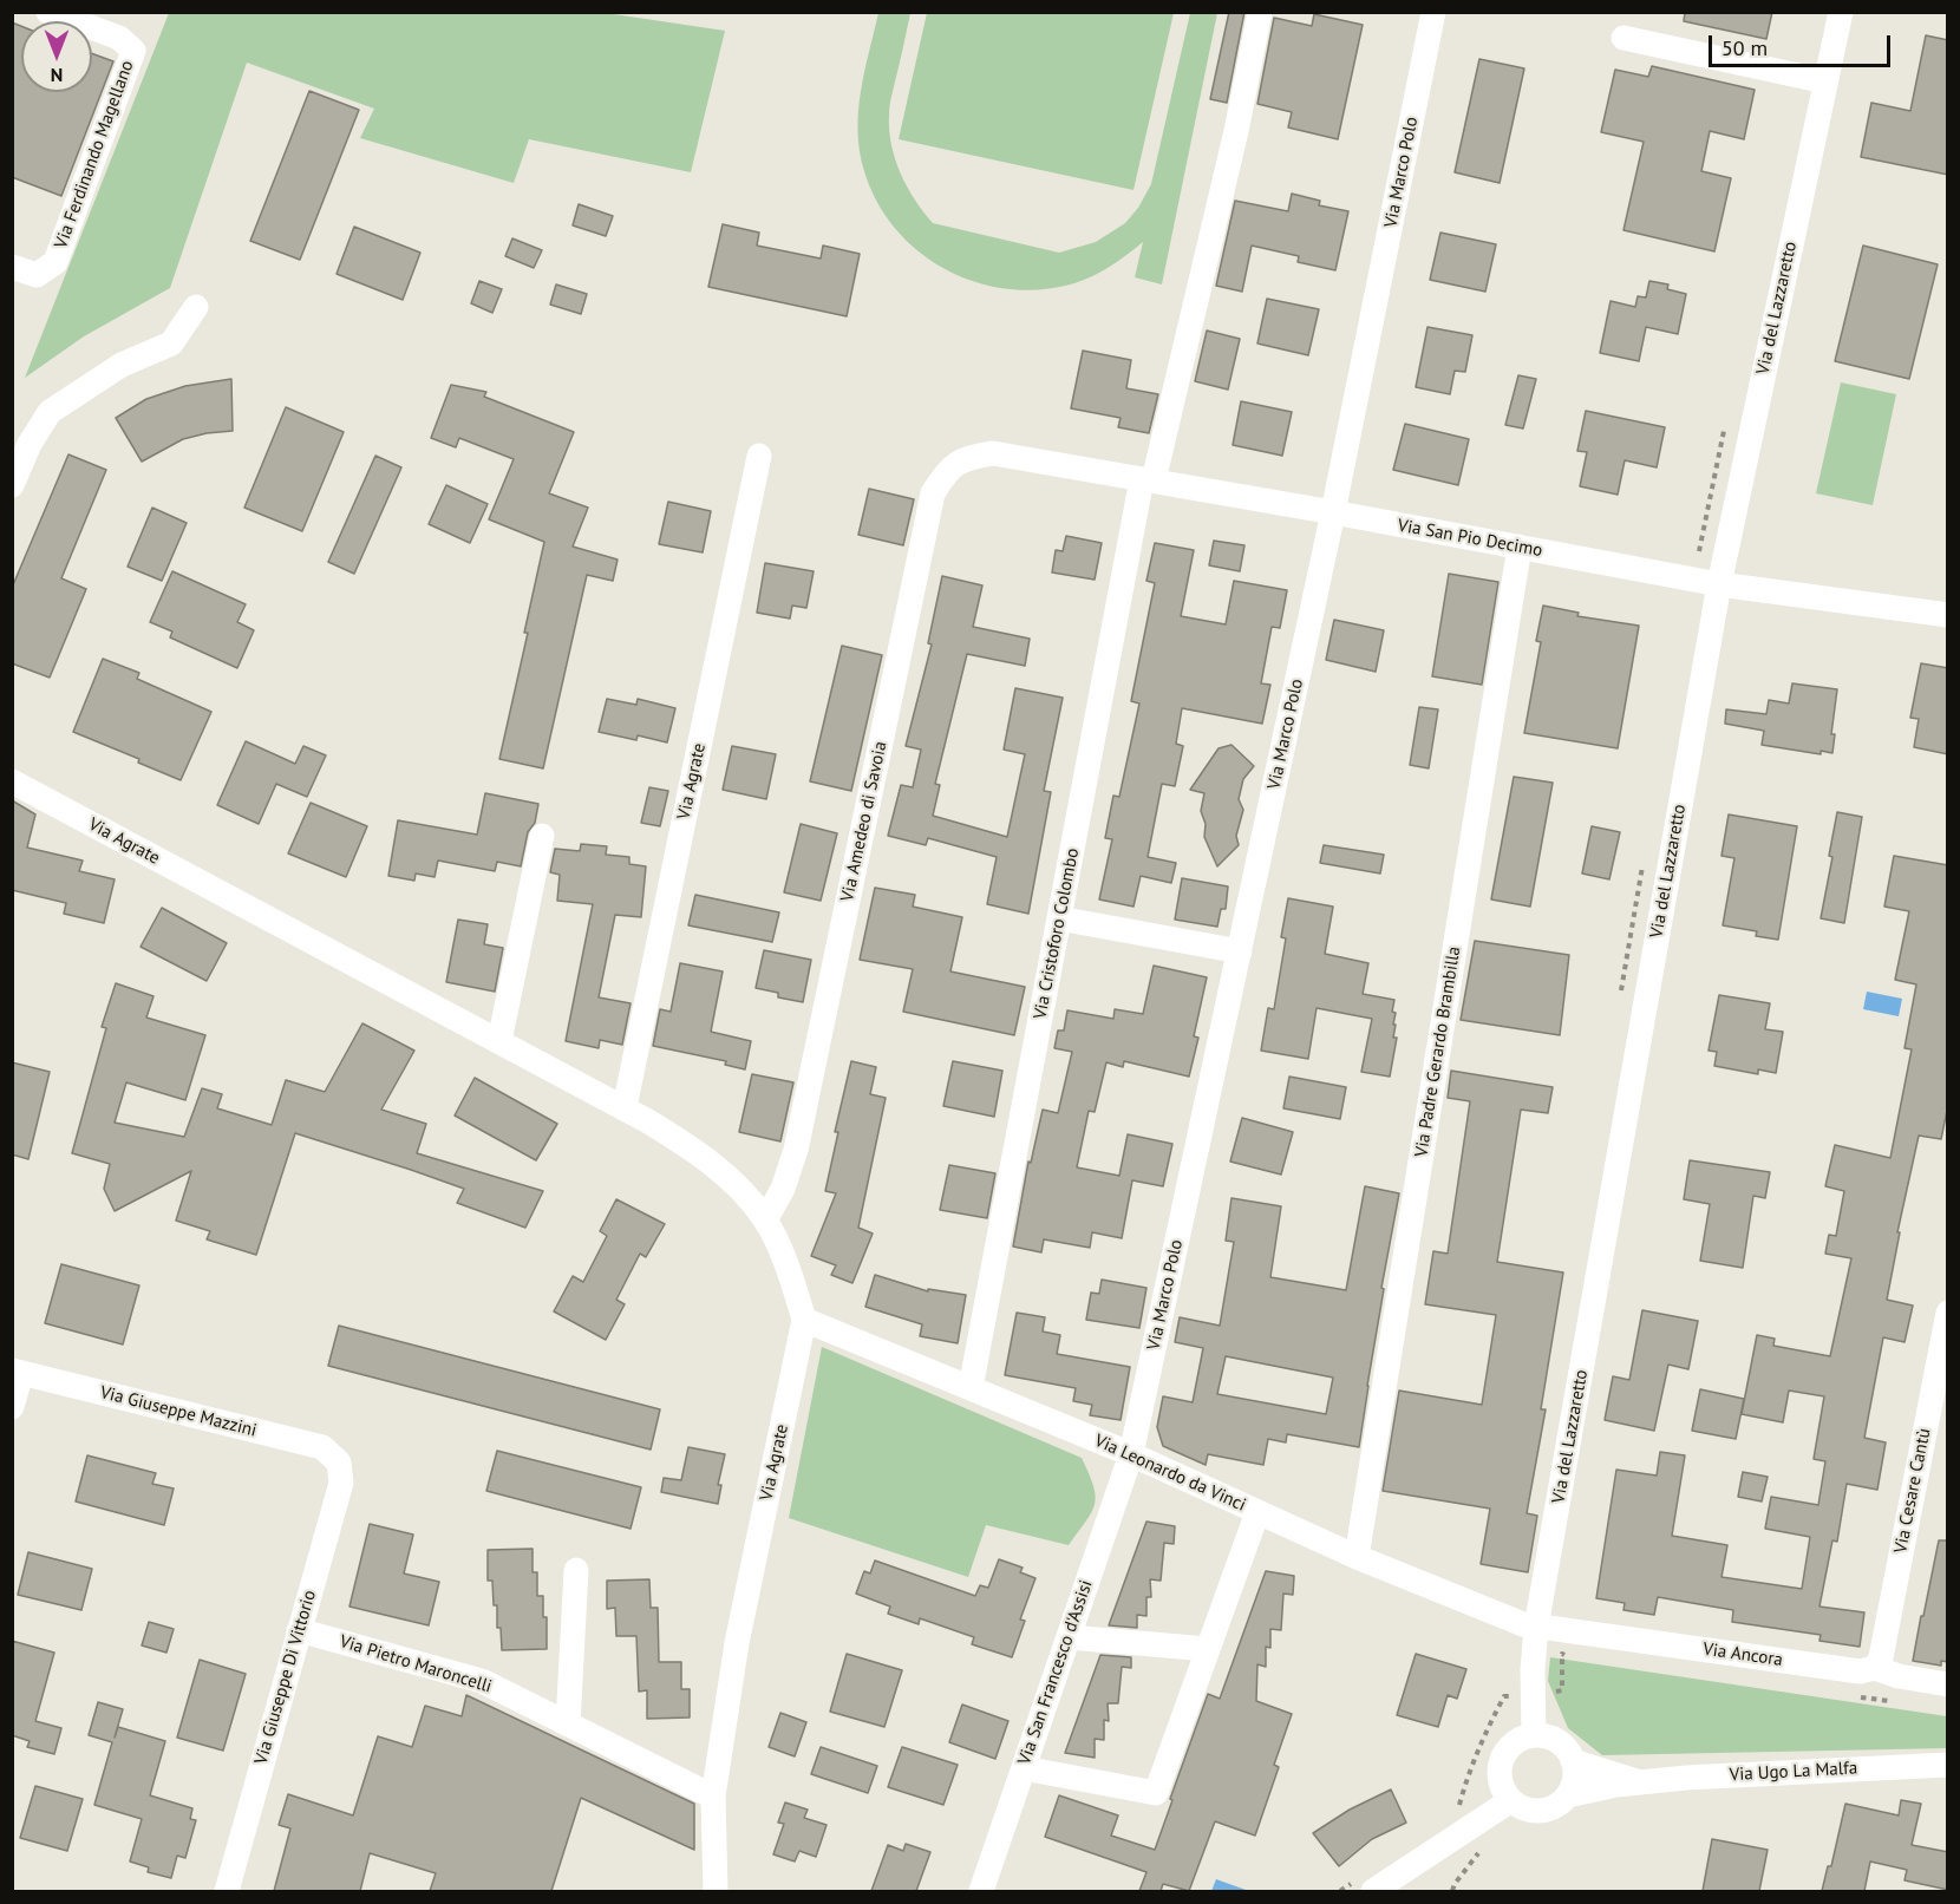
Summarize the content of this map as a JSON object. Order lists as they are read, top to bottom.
{
  "streets": {
    "street": [
      "Via Ferdinando Magellano",
      "Via Marco Polo",
      "Via del Lazzaretto",
      "Via San Pio Decimo",
      "Via Agrate",
      "Via Amedeo di Savoia",
      "Via Cristoforo Colombo",
      "Via Padre Gerardo Brambilla",
      "Via Giuseppe Mazzini",
      "Via Leonardo da Vinci",
      "Via Cesare Cantù",
      "Via Ancora",
      "Via Pietro Maroncelli",
      "Via San Francesco d'Assisi",
      "Via Giuseppe Di Vittorio",
      "Via Ugo La Malfa"
    ]
  },
  "crossings": [
    ["Via Marco Polo", "Via San Pio Decimo"],
    ["Via Marco Polo", "Via Leonardo da Vinci"],
    ["Via Marco Polo", "Via San Francesco d'Assisi"],
    ["Via del Lazzaretto", "Via San Pio Decimo"],
    ["Via del Lazzaretto", "Via Leonardo da Vinci"],
    ["Via del Lazzaretto", "Via Ancora"],
    ["Via del Lazzaretto", "Via Ugo La Malfa"],
    ["Via San Pio Decimo", "Via Amedeo di Savoia"],
    ["Via San Pio Decimo", "Via Cristoforo Colombo"],
    ["Via San Pio Decimo", "Via Padre Gerardo Brambilla"],
    ["Via Agrate", "Via Amedeo di Savoia"],
    ["Via Agrate", "Via Leonardo da Vinci"],
    ["Via Agrate", "Via Pietro Maroncelli"],
    ["Via Cristoforo Colombo", "Via Leonardo da Vinci"],
    ["Via Padre Gerardo Brambilla", "Via Leonardo da Vinci"],
    ["Via Giuseppe Mazzini", "Via Giuseppe Di Vittorio"],
    ["Via Leonardo da Vinci", "Via Ancora"],
    ["Via Leonardo da Vinci", "Via San Francesco d'Assisi"],
    ["Via Cesare Cantù", "Via Ancora"],
    ["Via Pietro Maroncelli", "Via Giuseppe Di Vittorio"]
  ],
  "scale_bar": "50 m",
  "north": "bottom"
}
